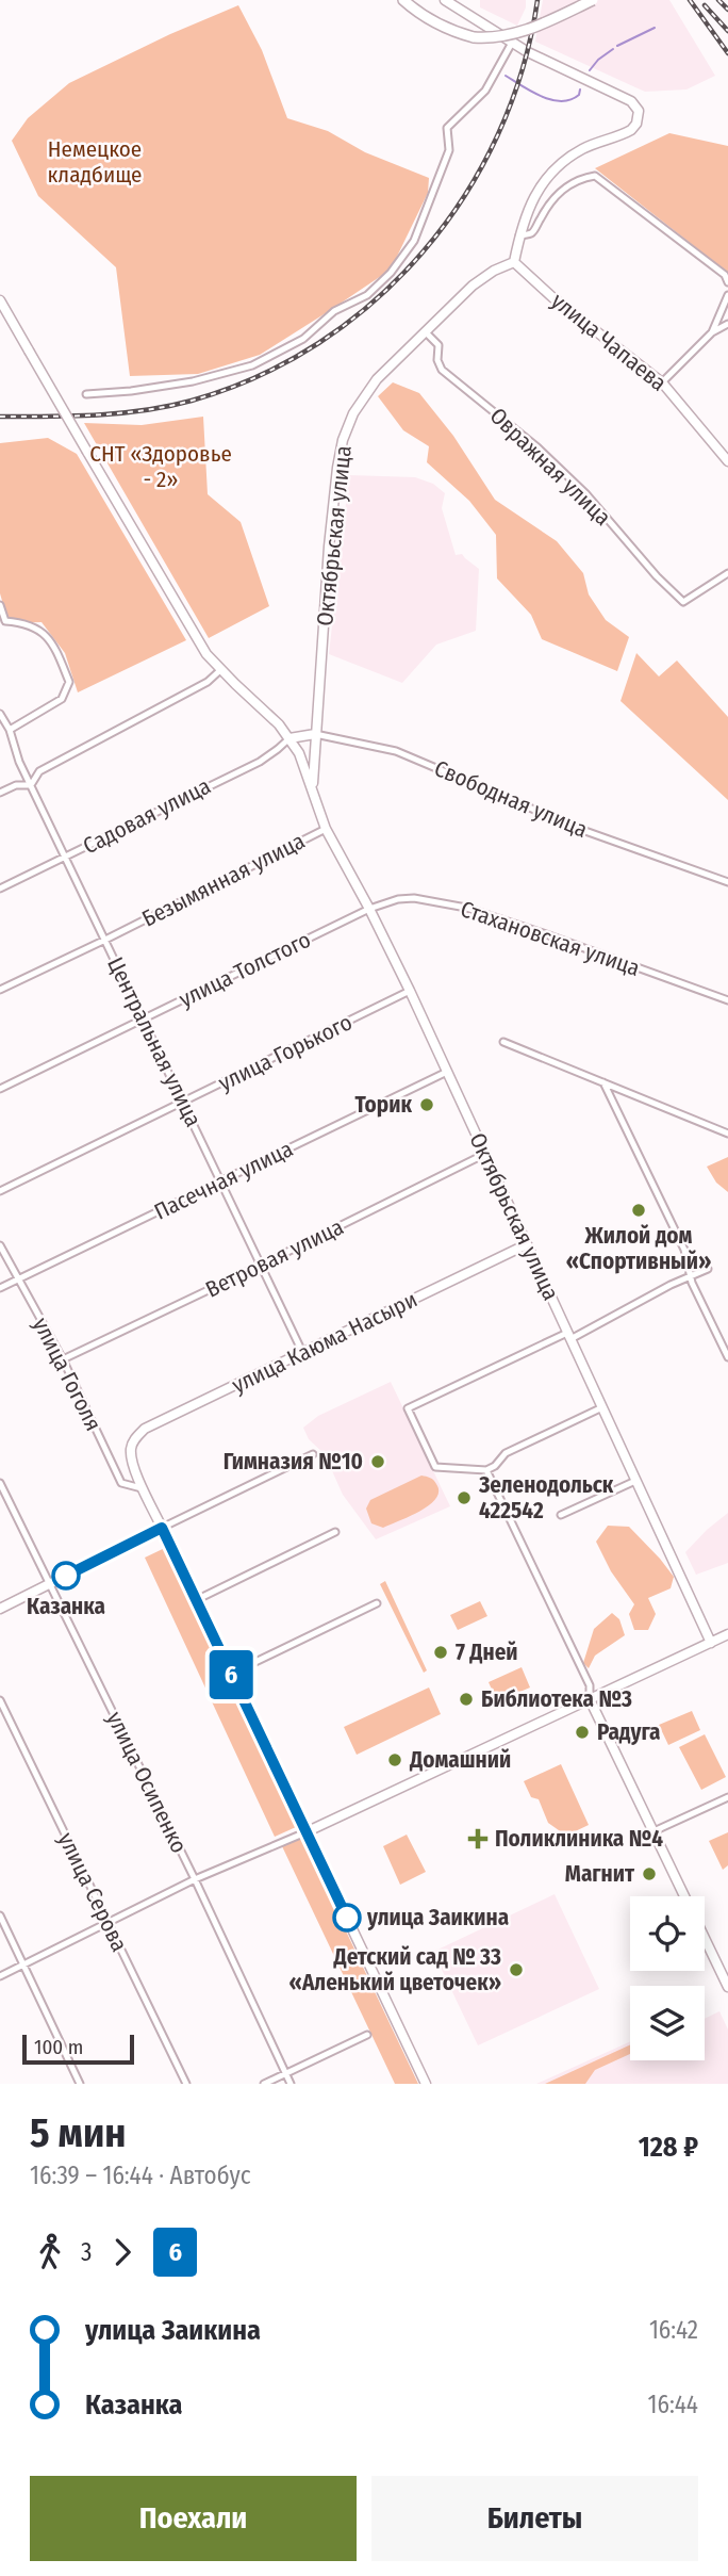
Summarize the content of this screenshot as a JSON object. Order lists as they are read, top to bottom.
{
  "streets": {
    "main road": [
      "улица Чапаева",
      "Октябрьская улица",
      "Свободная улица",
      "улица Каюма Насыри"
    ],
    "street": [
      "Овражная улица",
      "Садовая улица",
      "Безымянная улица",
      "Стахановская улица",
      "улица Толстого",
      "Центральная улица",
      "улица Горького",
      "Пасечная улица",
      "Ветровая улица",
      "улица Гоголя",
      "улица Осипенко",
      "улица Серова"
    ]
  },
  "crossings": [
    ["улица Чапаева", "Октябрьская улица"],
    ["Овражная улица", "Октябрьская улица"],
    ["Октябрьская улица", "Свободная улица"],
    ["Октябрьская улица", "Садовая улица"],
    ["Октябрьская улица", "Безымянная улица"],
    ["Октябрьская улица", "Стахановская улица"],
    ["Октябрьская улица", "улица Толстого"],
    ["Октябрьская улица", "улица Горького"],
    ["Октябрьская улица", "Пасечная улица"],
    ["Октябрьская улица", "Ветровая улица"],
    ["Октябрьская улица", "улица Каюма Насыри"],
    ["Свободная улица", "Садовая улица"],
    ["Садовая улица", "Центральная улица"],
    ["Безымянная улица", "Центральная улица"],
    ["Стахановская улица", "улица Толстого"],
    ["улица Толстого", "Центральная улица"],
    ["Центральная улица", "улица Горького"],
    ["Центральная улица", "Пасечная улица"],
    ["Центральная улица", "Ветровая улица"],
    ["Центральная улица", "улица Каюма Насыри"],
    ["Пасечная улица", "улица Гоголя"],
    ["Ветровая улица", "улица Гоголя"],
    ["улица Каюма Насыри", "улица Гоголя"]
  ],
  "parks": ["Немецкое кладбище", "СНТ «Здоровье - 2»"],
  "places": {
    "other": [
      "Торик",
      "Жилой дом «Спортивный»",
      "Гимназия №10",
      "Зеленодольск 422542",
      "Казанка",
      "7 Дней",
      "Библиотека №3",
      "Радуга",
      "Домашний",
      "Магнит",
      "улица Заикина",
      "Детский сад № 33 «Аленький цветочек»"
    ],
    "health": ["Поликлиника №4"]
  },
  "lines": ["bus line 6"],
  "scale_bar": "100 m",
  "page": {
    "on_map": "6",
    "scale": "100 m",
    "heading": ["5 мин", "16:39 – 16:44 · Автобус", "128 ₽"],
    "legs": ["3", "6"],
    "list": [
      {
        "name": "улица Заикина",
        "value": "16:42"
      },
      {
        "name": "Казанка",
        "value": "16:44"
      }
    ],
    "buttons": ["Поехали", "Билеты"]
  }
}
